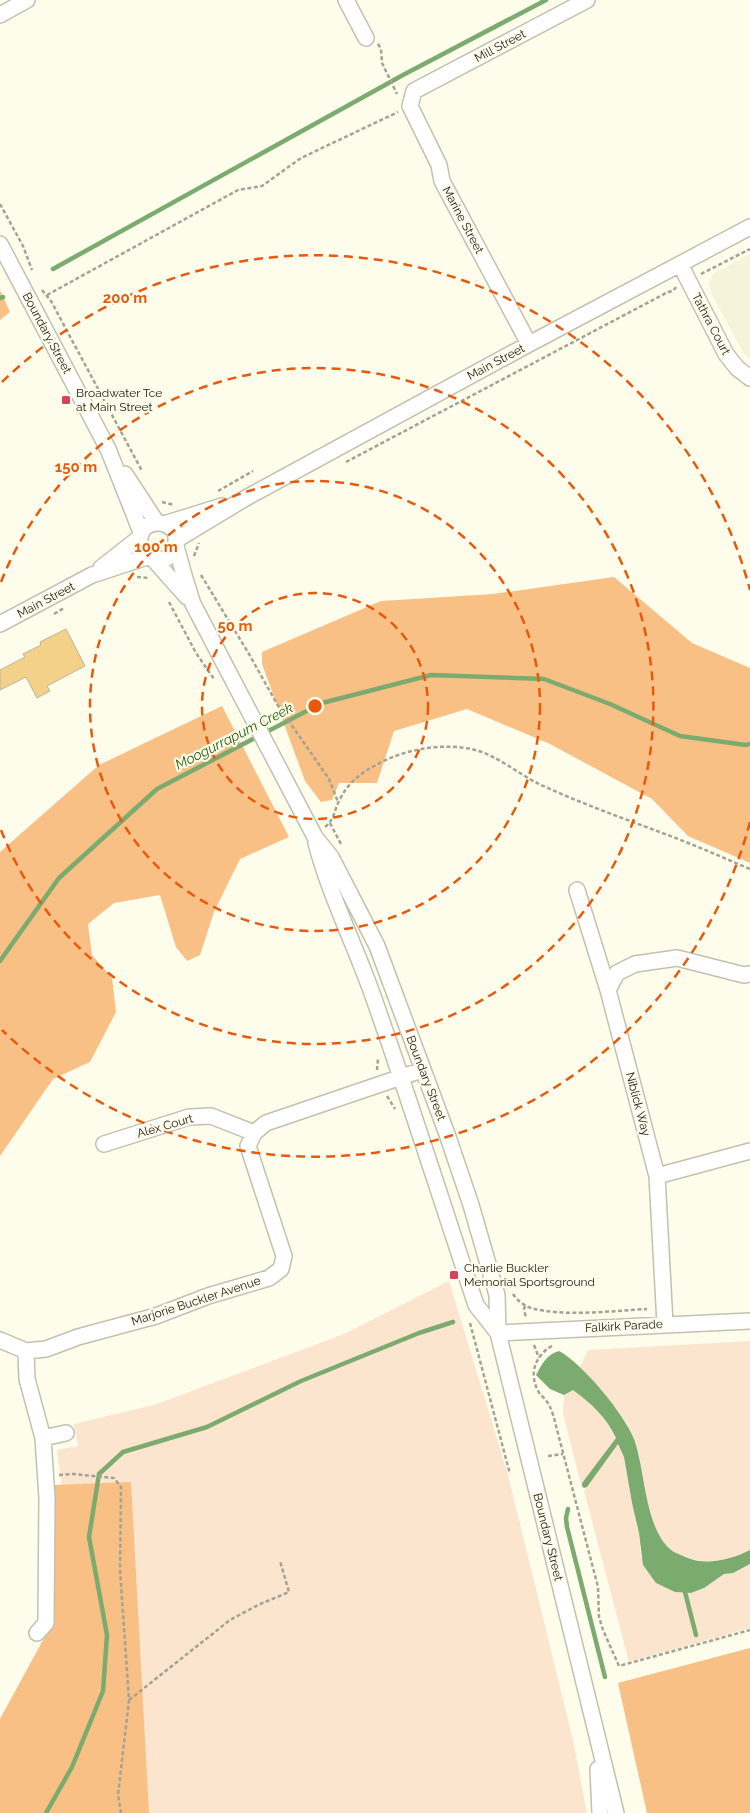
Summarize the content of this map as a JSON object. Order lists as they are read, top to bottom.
{
  "streets": {
    "street": [
      "Mill Street",
      "Marine Street",
      "Tathra Court",
      "Boundary Street",
      "Main Street",
      "Niblick Way",
      "Alex Court",
      "Marjorie Buckler Avenue",
      "Falkirk Parade"
    ]
  },
  "crossings": [
    ["Mill Street", "Marine Street"],
    ["Marine Street", "Main Street"],
    ["Tathra Court", "Main Street"],
    ["Boundary Street", "Main Street"],
    ["Boundary Street", "Falkirk Parade"],
    ["Niblick Way", "Falkirk Parade"],
    ["Alex Court", "Marjorie Buckler Avenue"]
  ],
  "water": ["Moogurrapum Creek"],
  "places": {
    "transit": ["Broadwater Tce at Main Street", "Charlie Buckler Memorial Sportsground"]
  },
  "rings": [
    "200 m",
    "150 m",
    "100 m",
    "50 m"
  ]
}
